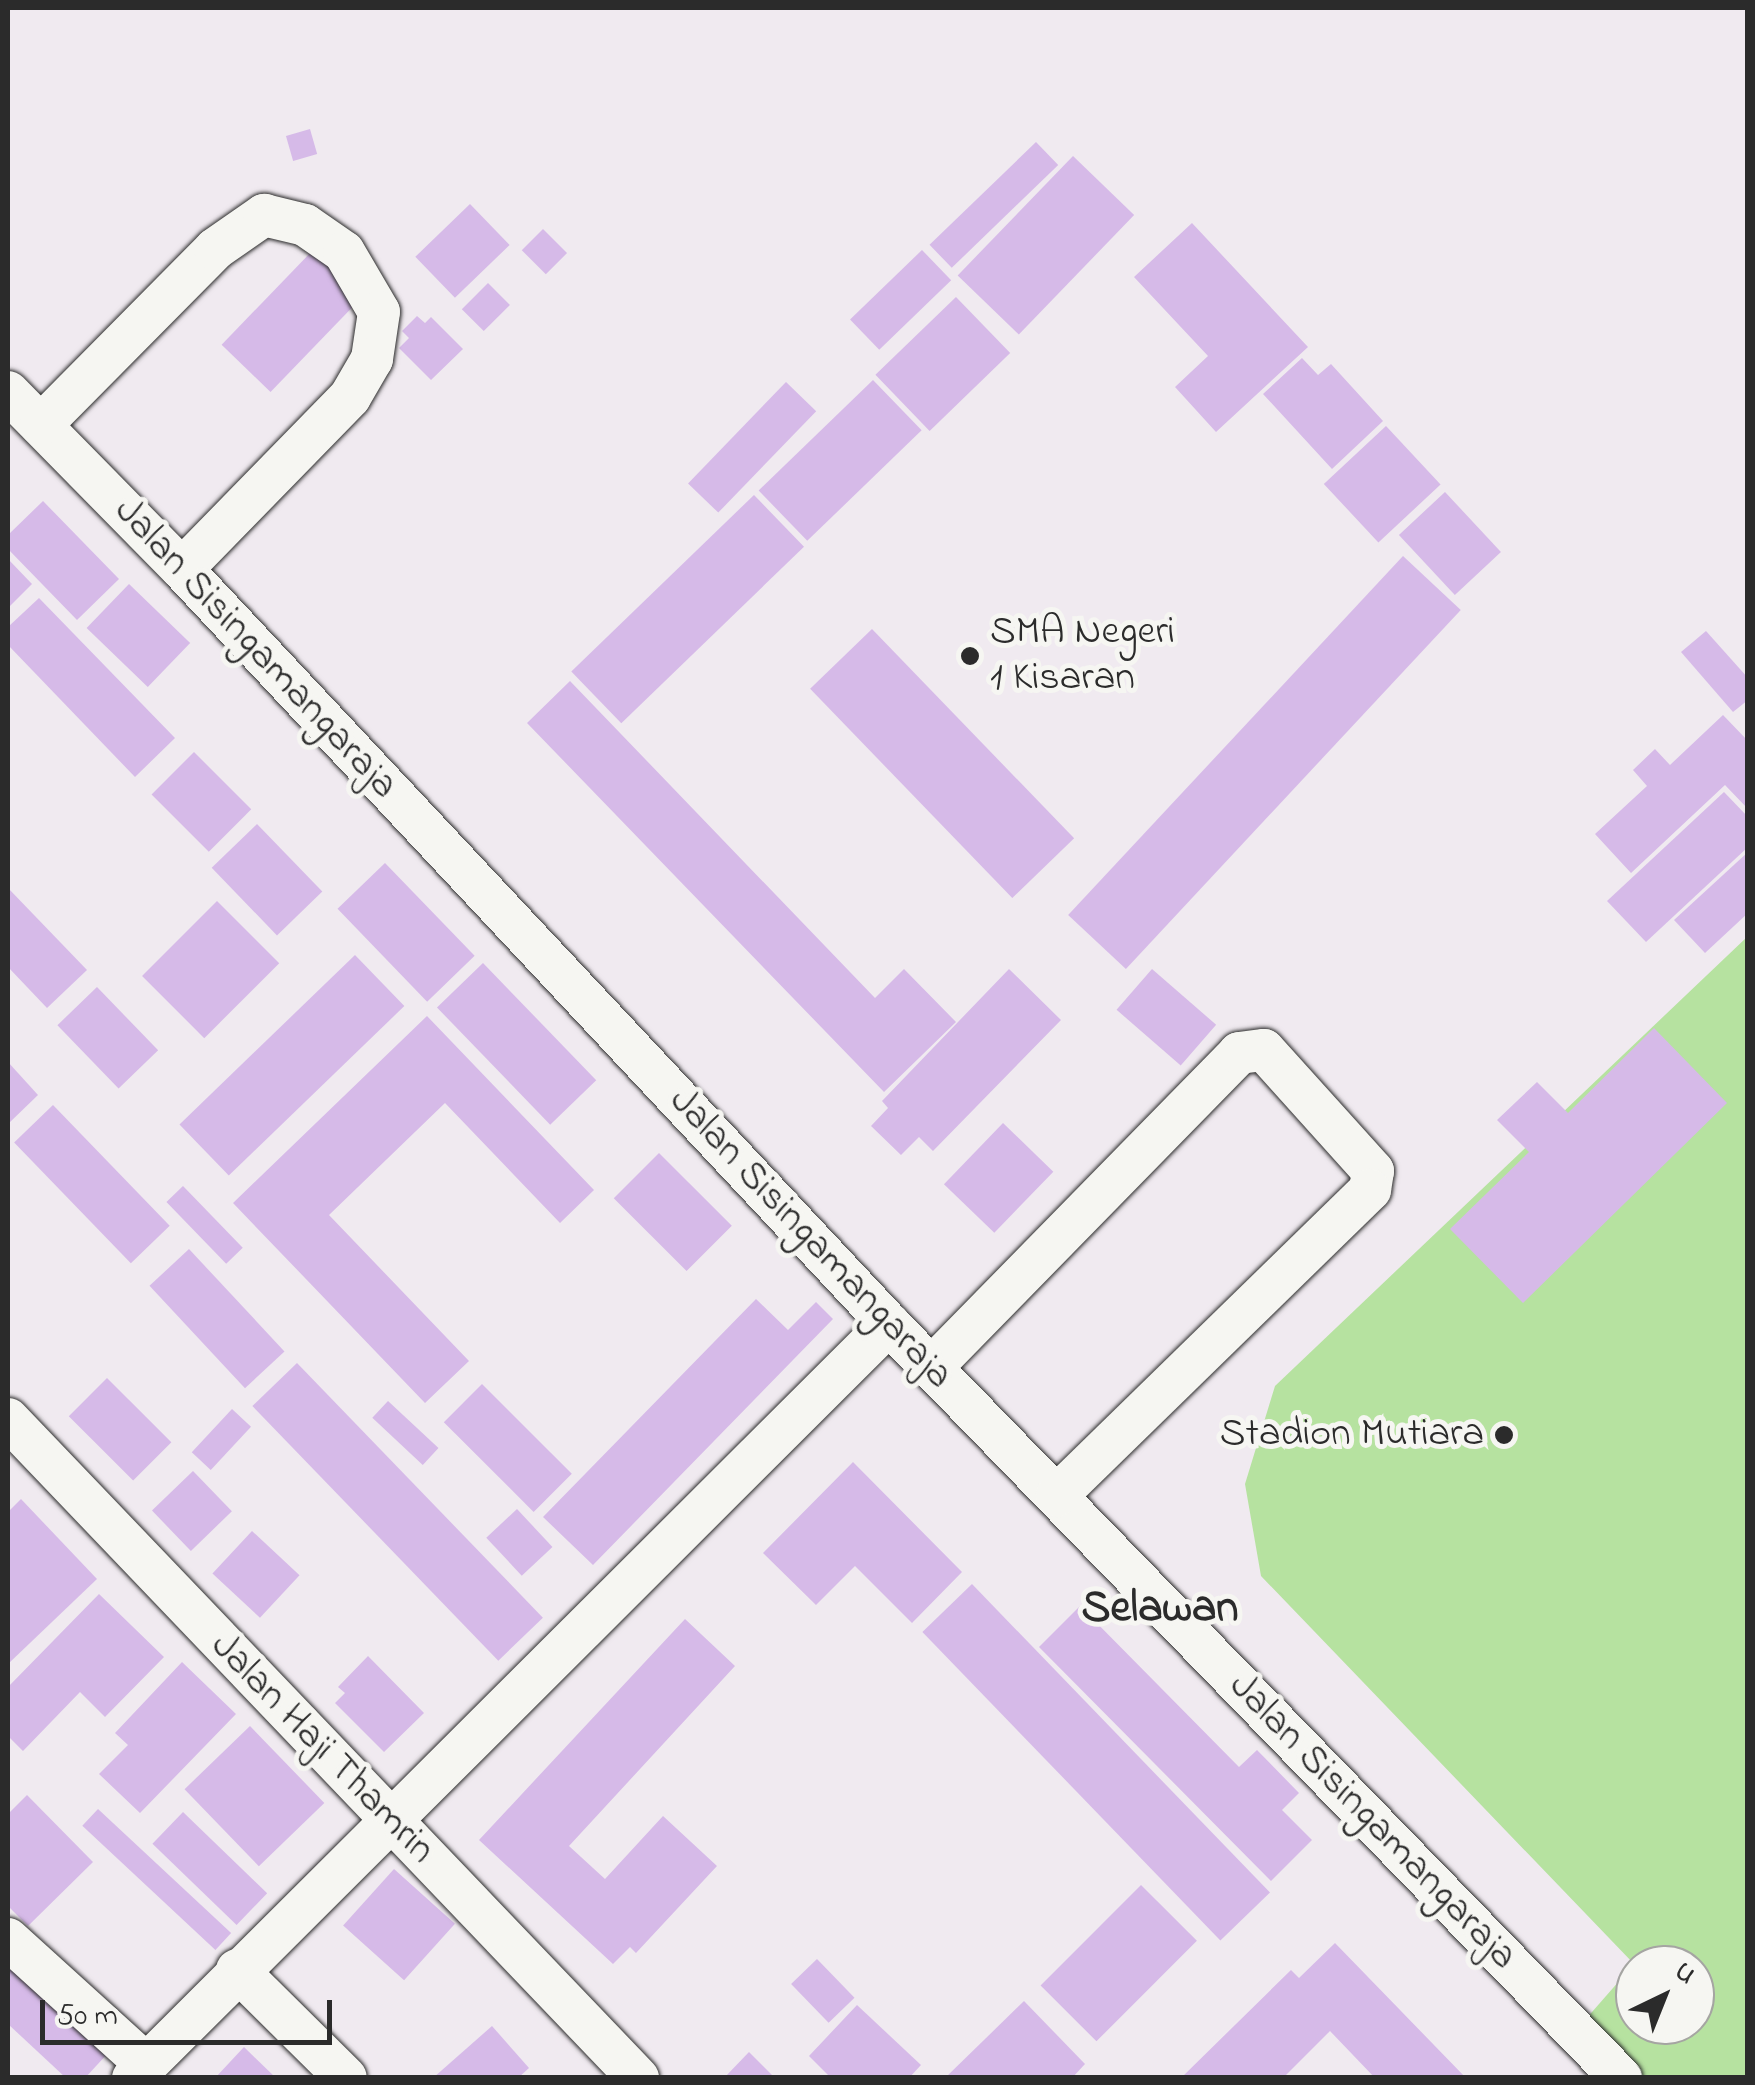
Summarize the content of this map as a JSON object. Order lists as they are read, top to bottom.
{
  "streets": {
    "street": ["Jalan Sisingamangaraja", "Jalan Haji Thamrin"]
  },
  "districts": ["Selawan"],
  "places": ["SMA Negeri 1 Kisaran", "Stadion Mutiara"],
  "scale_bar": "50 m",
  "north": "top right"
}
